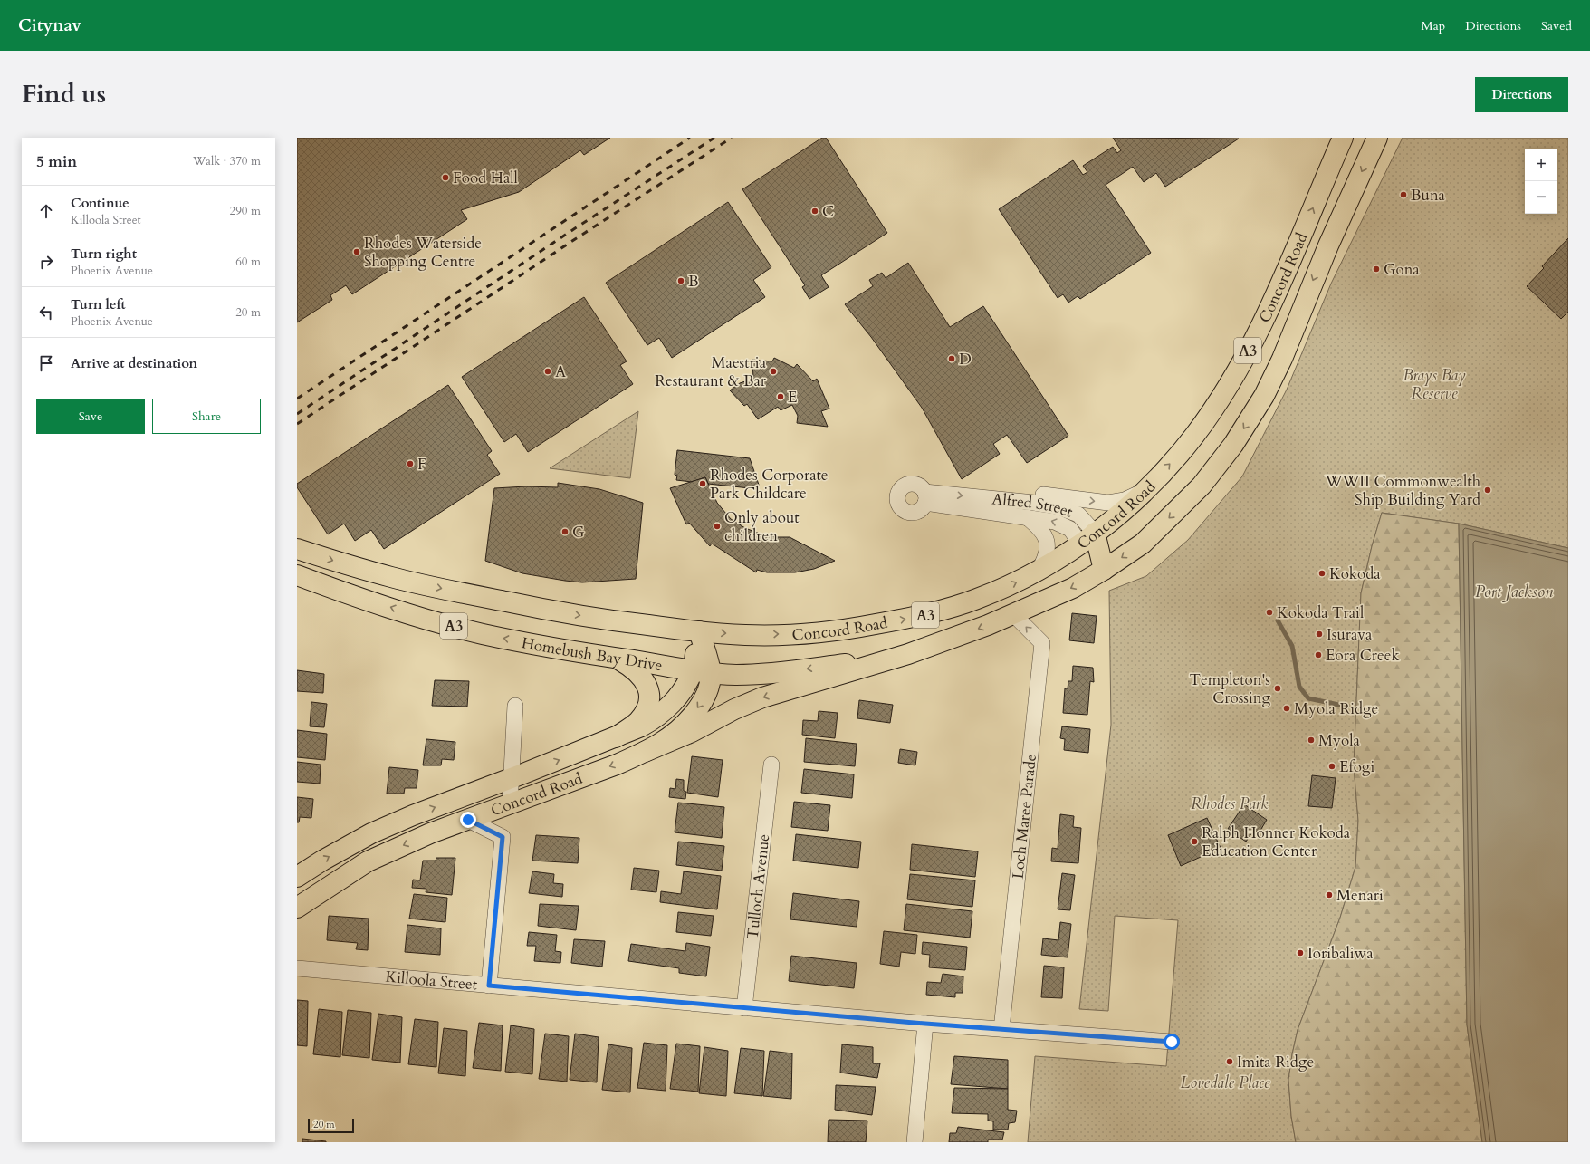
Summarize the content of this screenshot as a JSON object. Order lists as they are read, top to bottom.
{
  "streets": {
    "main road": ["Concord Road", "A3", "Homebush Bay Drive"],
    "street": [
      "Alfred Street",
      "Loch Maree Parade",
      "Tulloch Avenue",
      "Killoola Street"
    ]
  },
  "crossings": [
    ["Concord Road", "A3"],
    ["Concord Road", "Alfred Street"],
    ["Concord Road", "Homebush Bay Drive"],
    ["Concord Road", "Loch Maree Parade"],
    ["Loch Maree Parade", "Killoola Street"],
    ["Tulloch Avenue", "Killoola Street"]
  ],
  "one_way": ["Loch Maree Parade"],
  "water": ["Port Jackson"],
  "parks": ["Brays Bay Reserve", "Rhodes Park", "Lovedale Place"],
  "places": [
    "Food Hall",
    "Buna",
    "C",
    "Rhodes Waterside Shopping Centre",
    "Gona",
    "B",
    "D",
    "A",
    "Maestria Restaurant & Bar",
    "E",
    "F",
    "Rhodes Corporate Park Childcare",
    "WWII Commonwealth Ship Building Yard",
    "Only about children",
    "G",
    "Kokoda",
    "Kokoda Trail",
    "Isurava",
    "Eora Creek",
    "Templeton's Crossing",
    "Myola Ridge",
    "Myola",
    "Efogi",
    "Ralph Honner Kokoda Education Center",
    "Menari",
    "Ioribaliwa",
    "Imita Ridge"
  ],
  "scale_bar": "20 m",
  "page": {
    "header": "Citynav",
    "nav": ["Map", "Directions", "Saved"],
    "title": "Find us",
    "buttons": [
      "Directions",
      ["Save", "Share"]
    ],
    "heading": ["5 min", "Walk · 370 m"],
    "map_buttons": ["+", "−"],
    "list": [
      ["Continue", "Killoola Street", "290 m"],
      ["Turn right", "Phoenix Avenue", "60 m"],
      ["Turn left", "Phoenix Avenue", "20 m"],
      "Arrive at destination"
    ],
    "scale": "20 m"
  }
}
